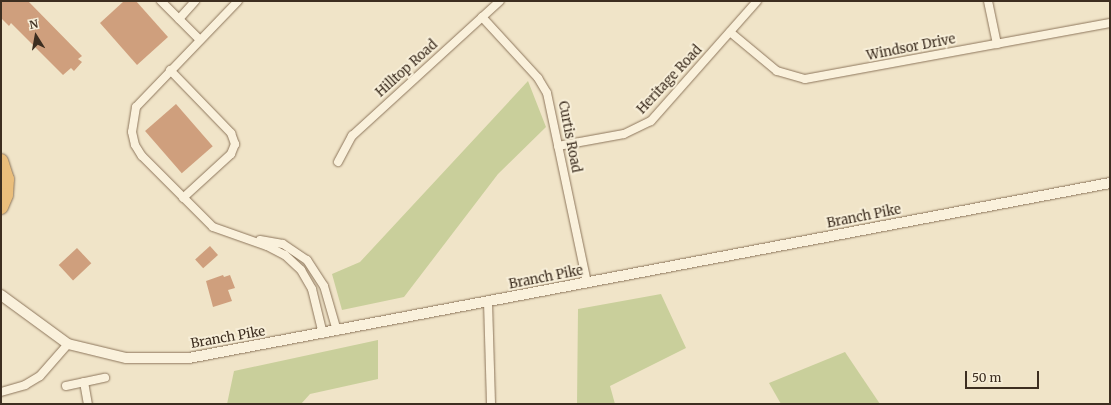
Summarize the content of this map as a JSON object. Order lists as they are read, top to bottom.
{
  "streets": {
    "street": [
      "Windsor Drive",
      "Hilltop Road",
      "Heritage Road",
      "Curtis Road",
      "Branch Pike"
    ]
  },
  "crossings": [
    ["Windsor Drive", "Heritage Road"],
    ["Hilltop Road", "Curtis Road"],
    ["Heritage Road", "Curtis Road"],
    ["Curtis Road", "Branch Pike"]
  ],
  "scale_bar": "50 m",
  "north": "top"
}
